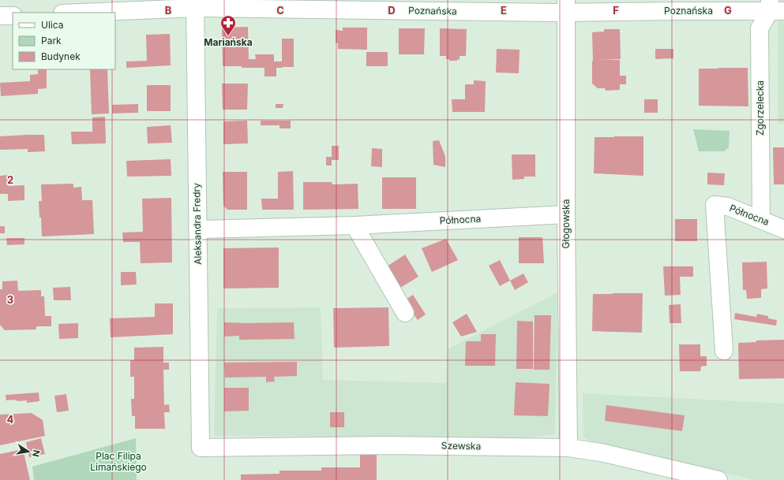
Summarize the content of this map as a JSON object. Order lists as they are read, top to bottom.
{
  "streets": {
    "street": [
      "Poznańska",
      "Zgorzelecka",
      "Północna",
      "Aleksandra Fredry",
      "Głogowska",
      "Szewska"
    ]
  },
  "crossings": [
    ["Poznańska", "Zgorzelecka"],
    ["Poznańska", "Aleksandra Fredry"],
    ["Poznańska", "Głogowska"],
    ["Zgorzelecka", "Północna"],
    ["Północna", "Aleksandra Fredry"],
    ["Północna", "Głogowska"],
    ["Aleksandra Fredry", "Szewska"],
    ["Głogowska", "Szewska"]
  ],
  "parks": ["Plac Filipa Limańskiego"],
  "places": {
    "pharmacy": ["Mariańska"]
  },
  "legend": ["Ulica", "Park", "Budynek"],
  "north": "right",
  "grid": {
    "columns": [
      "B",
      "C",
      "D",
      "E",
      "F",
      "G"
    ],
    "rows": ["2", "3", "4"]
  }
}
